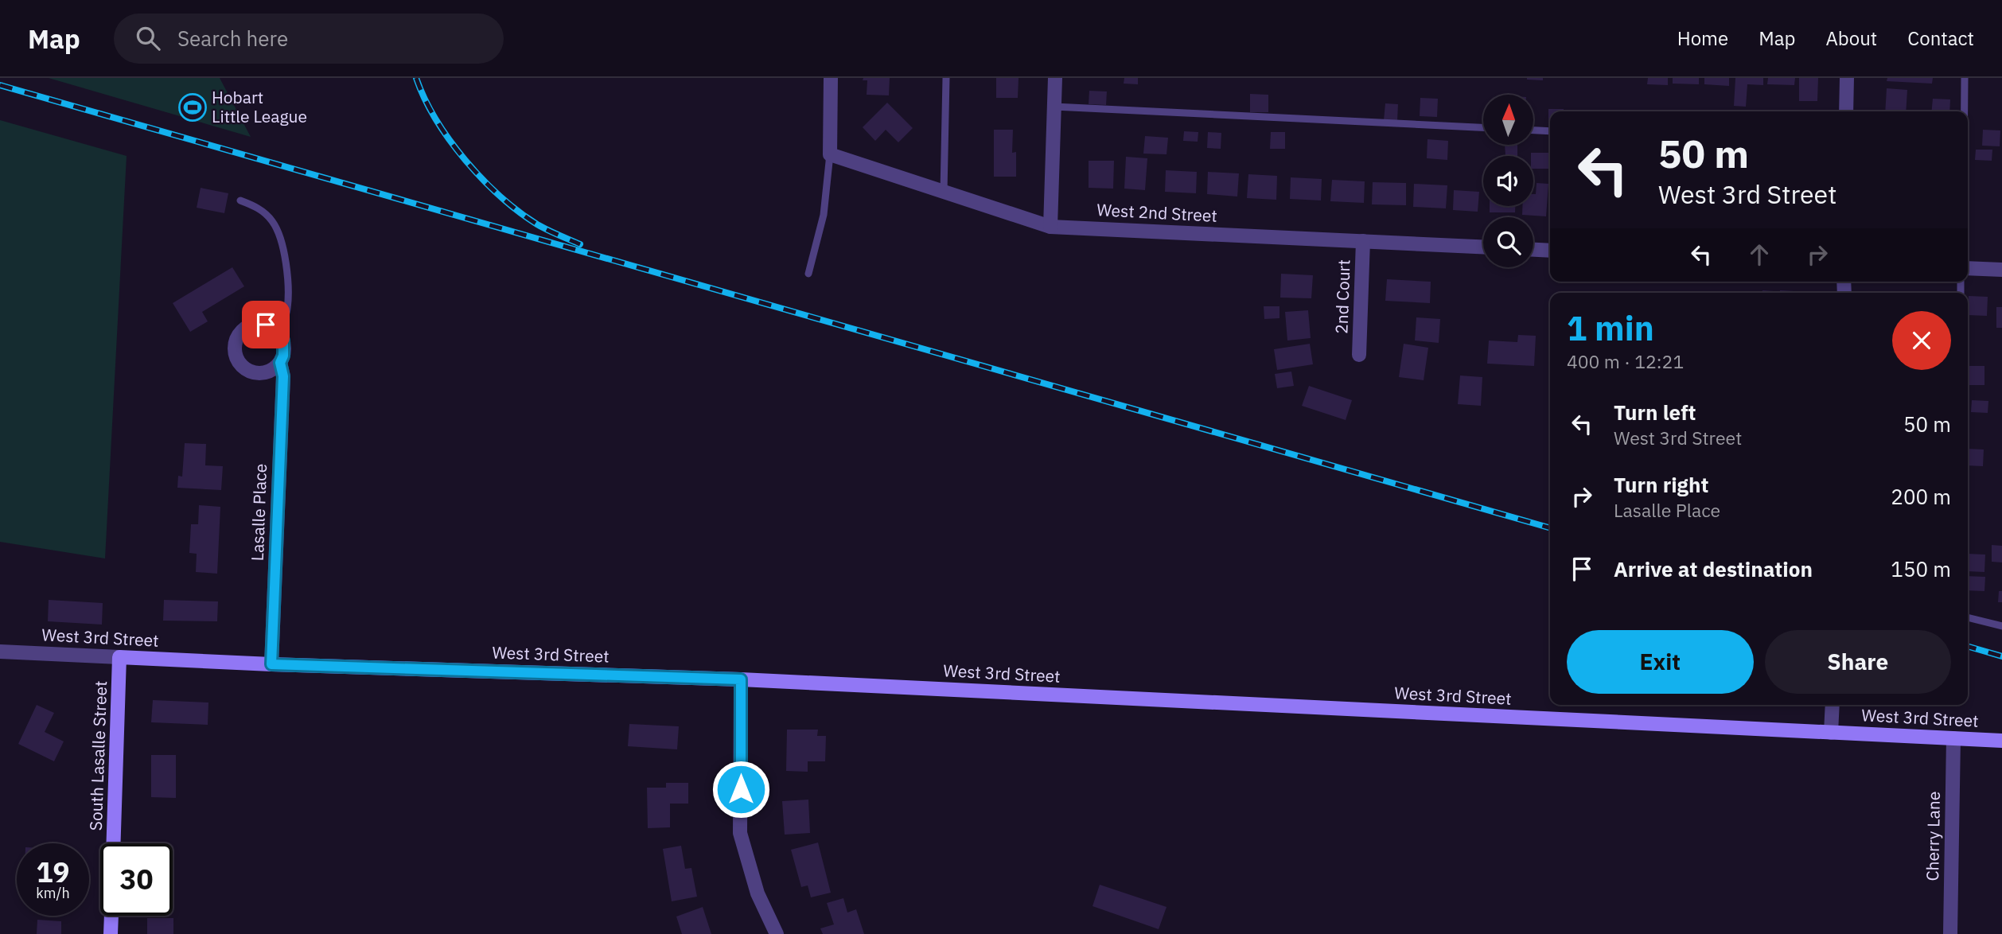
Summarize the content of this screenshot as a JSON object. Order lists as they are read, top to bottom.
{
  "streets": {
    "street": [
      "West 2nd Street",
      "2nd Court",
      "Lasalle Place",
      "West 3rd Street",
      "South Lasalle Street",
      "Cherry Lane"
    ]
  },
  "crossings": [
    ["West 2nd Street", "2nd Court"],
    ["Lasalle Place", "West 3rd Street"],
    ["West 3rd Street", "South Lasalle Street"],
    ["West 3rd Street", "Cherry Lane"]
  ],
  "places": {
    "sports": ["Hobart Little League"]
  },
  "north": "top",
  "page": {
    "header": "Map",
    "search": "Search here",
    "nav": [
      "Home",
      "Map",
      "About",
      "Contact"
    ],
    "turn": ["50 m", "West 3rd Street"],
    "heading": ["1 min", "400 m · 12:21"],
    "list": [
      {
        "name": "Turn left",
        "note": "West 3rd Street",
        "value": "50 m"
      },
      {
        "name": "Turn right",
        "note": "Lasalle Place",
        "value": "200 m"
      },
      {
        "name": "Arrive at destination",
        "value": "150 m"
      }
    ],
    "buttons": ["Exit", "Share"],
    "speed": "19 km/h",
    "limit": "30"
  }
}
